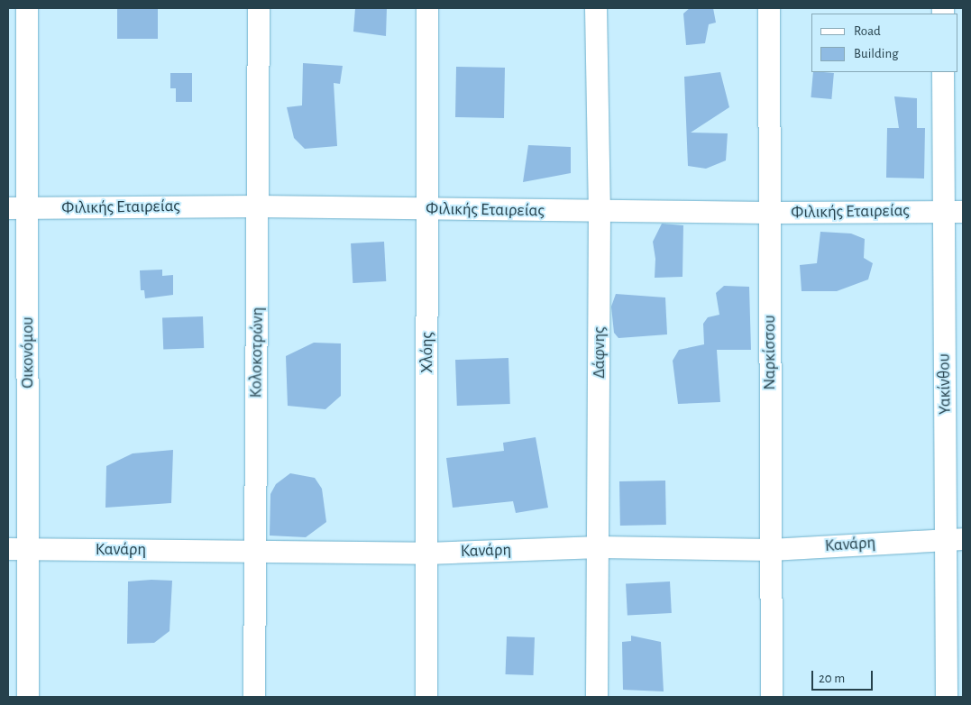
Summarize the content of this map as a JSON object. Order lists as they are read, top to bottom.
{
  "streets": {
    "street": [
      "Φιλικής Εταιρείας",
      "Οικονόμου",
      "Κολοκοτρώνη",
      "Χλόης",
      "Δάφνης",
      "Ναρκίσσου",
      "Υακίνθου",
      "Κανάρη"
    ]
  },
  "crossings": [
    ["Φιλικής Εταιρείας", "Οικονόμου"],
    ["Φιλικής Εταιρείας", "Κολοκοτρώνη"],
    ["Φιλικής Εταιρείας", "Χλόης"],
    ["Φιλικής Εταιρείας", "Δάφνης"],
    ["Φιλικής Εταιρείας", "Ναρκίσσου"],
    ["Φιλικής Εταιρείας", "Υακίνθου"],
    ["Οικονόμου", "Κανάρη"],
    ["Κολοκοτρώνη", "Κανάρη"],
    ["Χλόης", "Κανάρη"],
    ["Δάφνης", "Κανάρη"],
    ["Ναρκίσσου", "Κανάρη"],
    ["Υακίνθου", "Κανάρη"]
  ],
  "legend": ["Road", "Building"],
  "scale_bar": "20 m"
}
